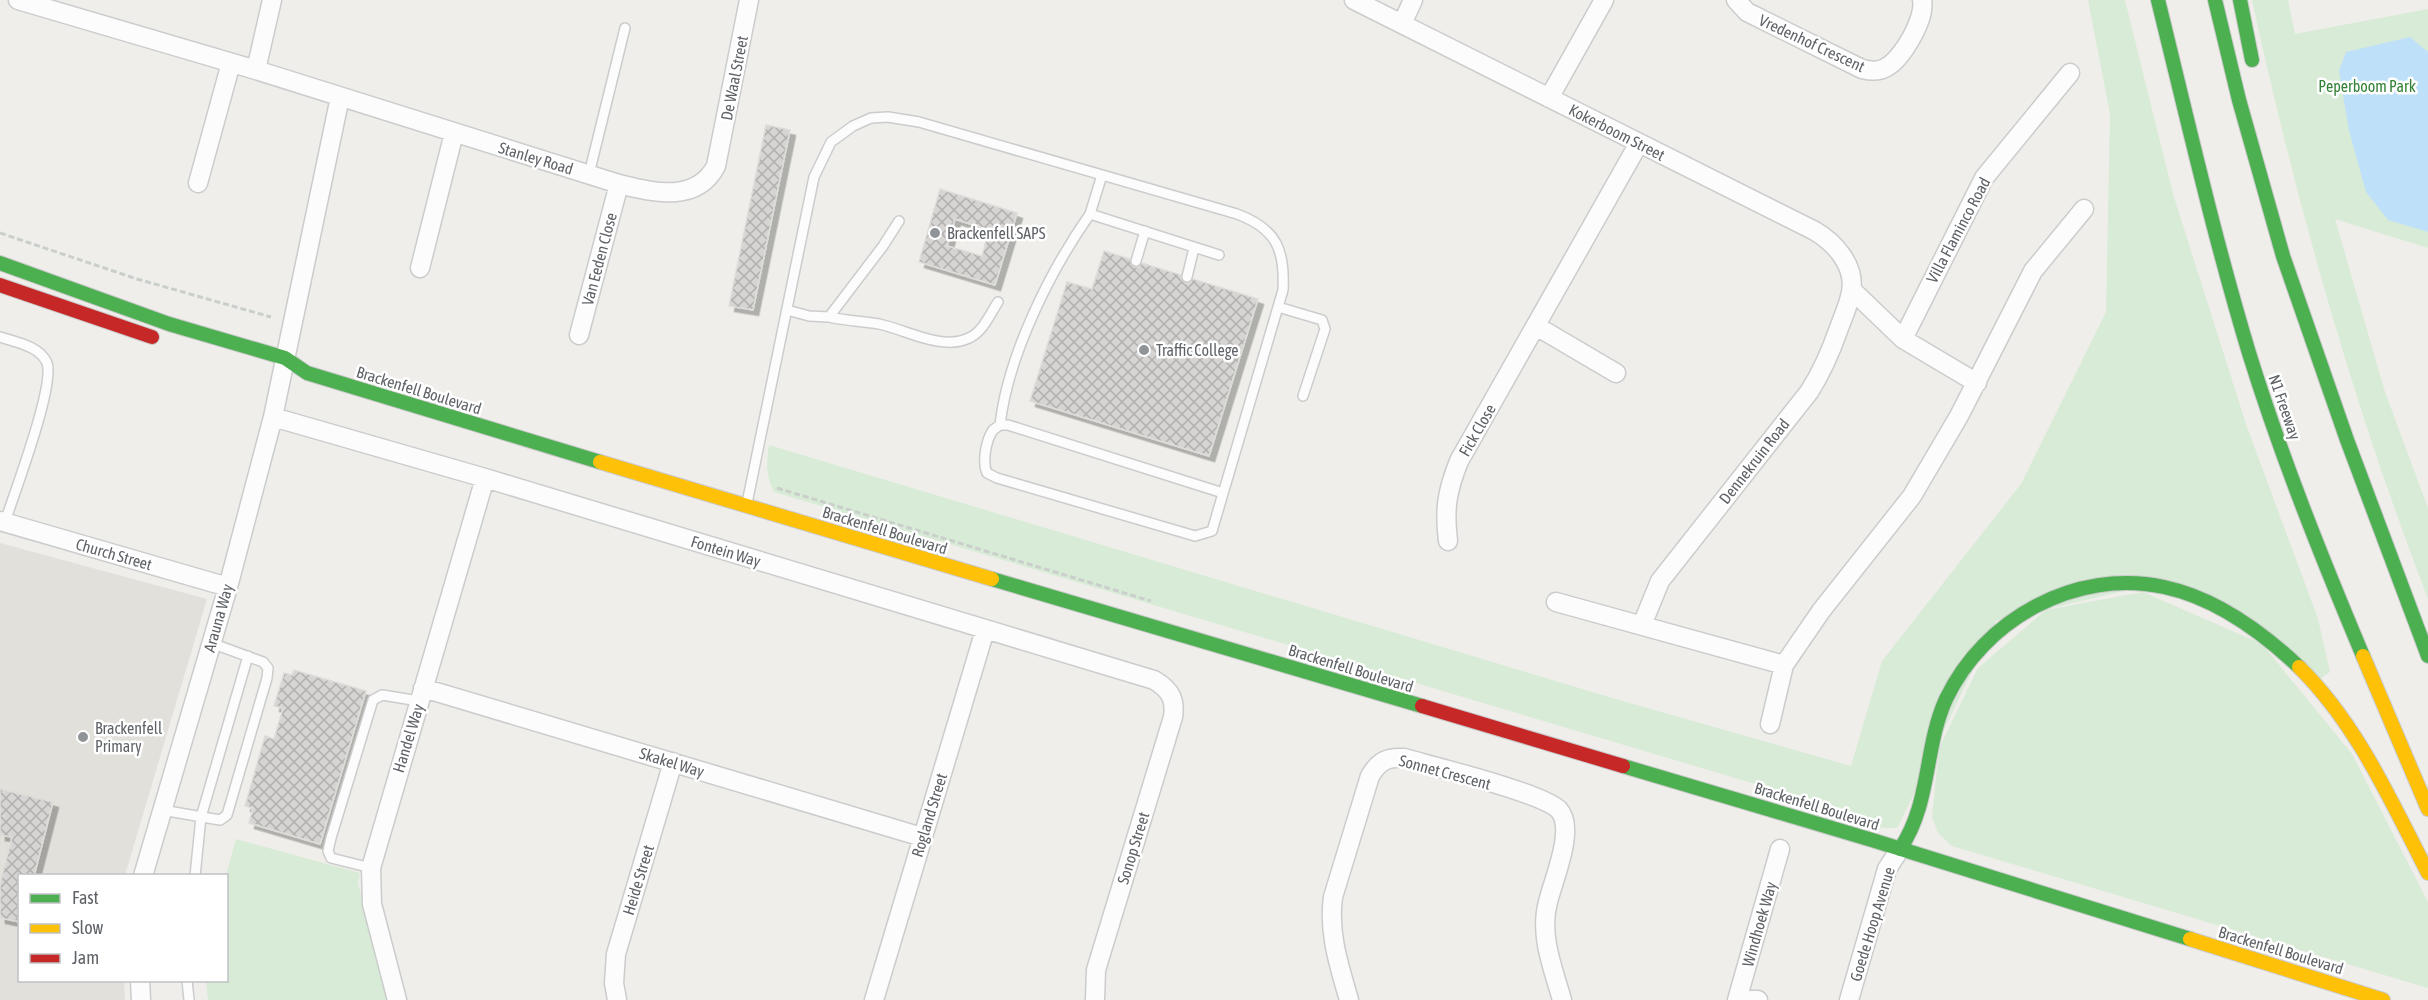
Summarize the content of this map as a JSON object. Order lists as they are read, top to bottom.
{
  "streets": {
    "main road": ["Brackenfell Boulevard", "N1 Freeway"],
    "street": [
      "Vredenhof Crescent",
      "De Waal Street",
      "Kokerboom Street",
      "Stanley Road",
      "Villa Flaminco Road",
      "Van Eeden Close",
      "Fick Close",
      "Dennekruin Road",
      "Fontein Way",
      "Church Street",
      "Arauna Way",
      "Handel Way",
      "Skakel Way",
      "Sonnet Crescent",
      "Rogland Street",
      "Sonop Street",
      "Heide Street",
      "Windhoek Way",
      "Goede Hoop Avenue"
    ]
  },
  "crossings": [
    ["De Waal Street", "Stanley Road"],
    ["Kokerboom Street", "Fick Close"],
    ["Kokerboom Street", "Dennekruin Road"],
    ["Stanley Road", "Van Eeden Close"],
    ["Brackenfell Boulevard", "Arauna Way"],
    ["Brackenfell Boulevard", "Goede Hoop Avenue"],
    ["Fontein Way", "Arauna Way"],
    ["Fontein Way", "Handel Way"],
    ["Fontein Way", "Rogland Street"],
    ["Fontein Way", "Sonop Street"],
    ["Church Street", "Arauna Way"],
    ["Handel Way", "Skakel Way"],
    ["Skakel Way", "Rogland Street"],
    ["Skakel Way", "Heide Street"]
  ],
  "parks": ["Peperboom Park"],
  "places": ["Brackenfell SAPS", "Traffic College", "Brackenfell Primary"],
  "legend": ["Fast", "Slow", "Jam"]
}
